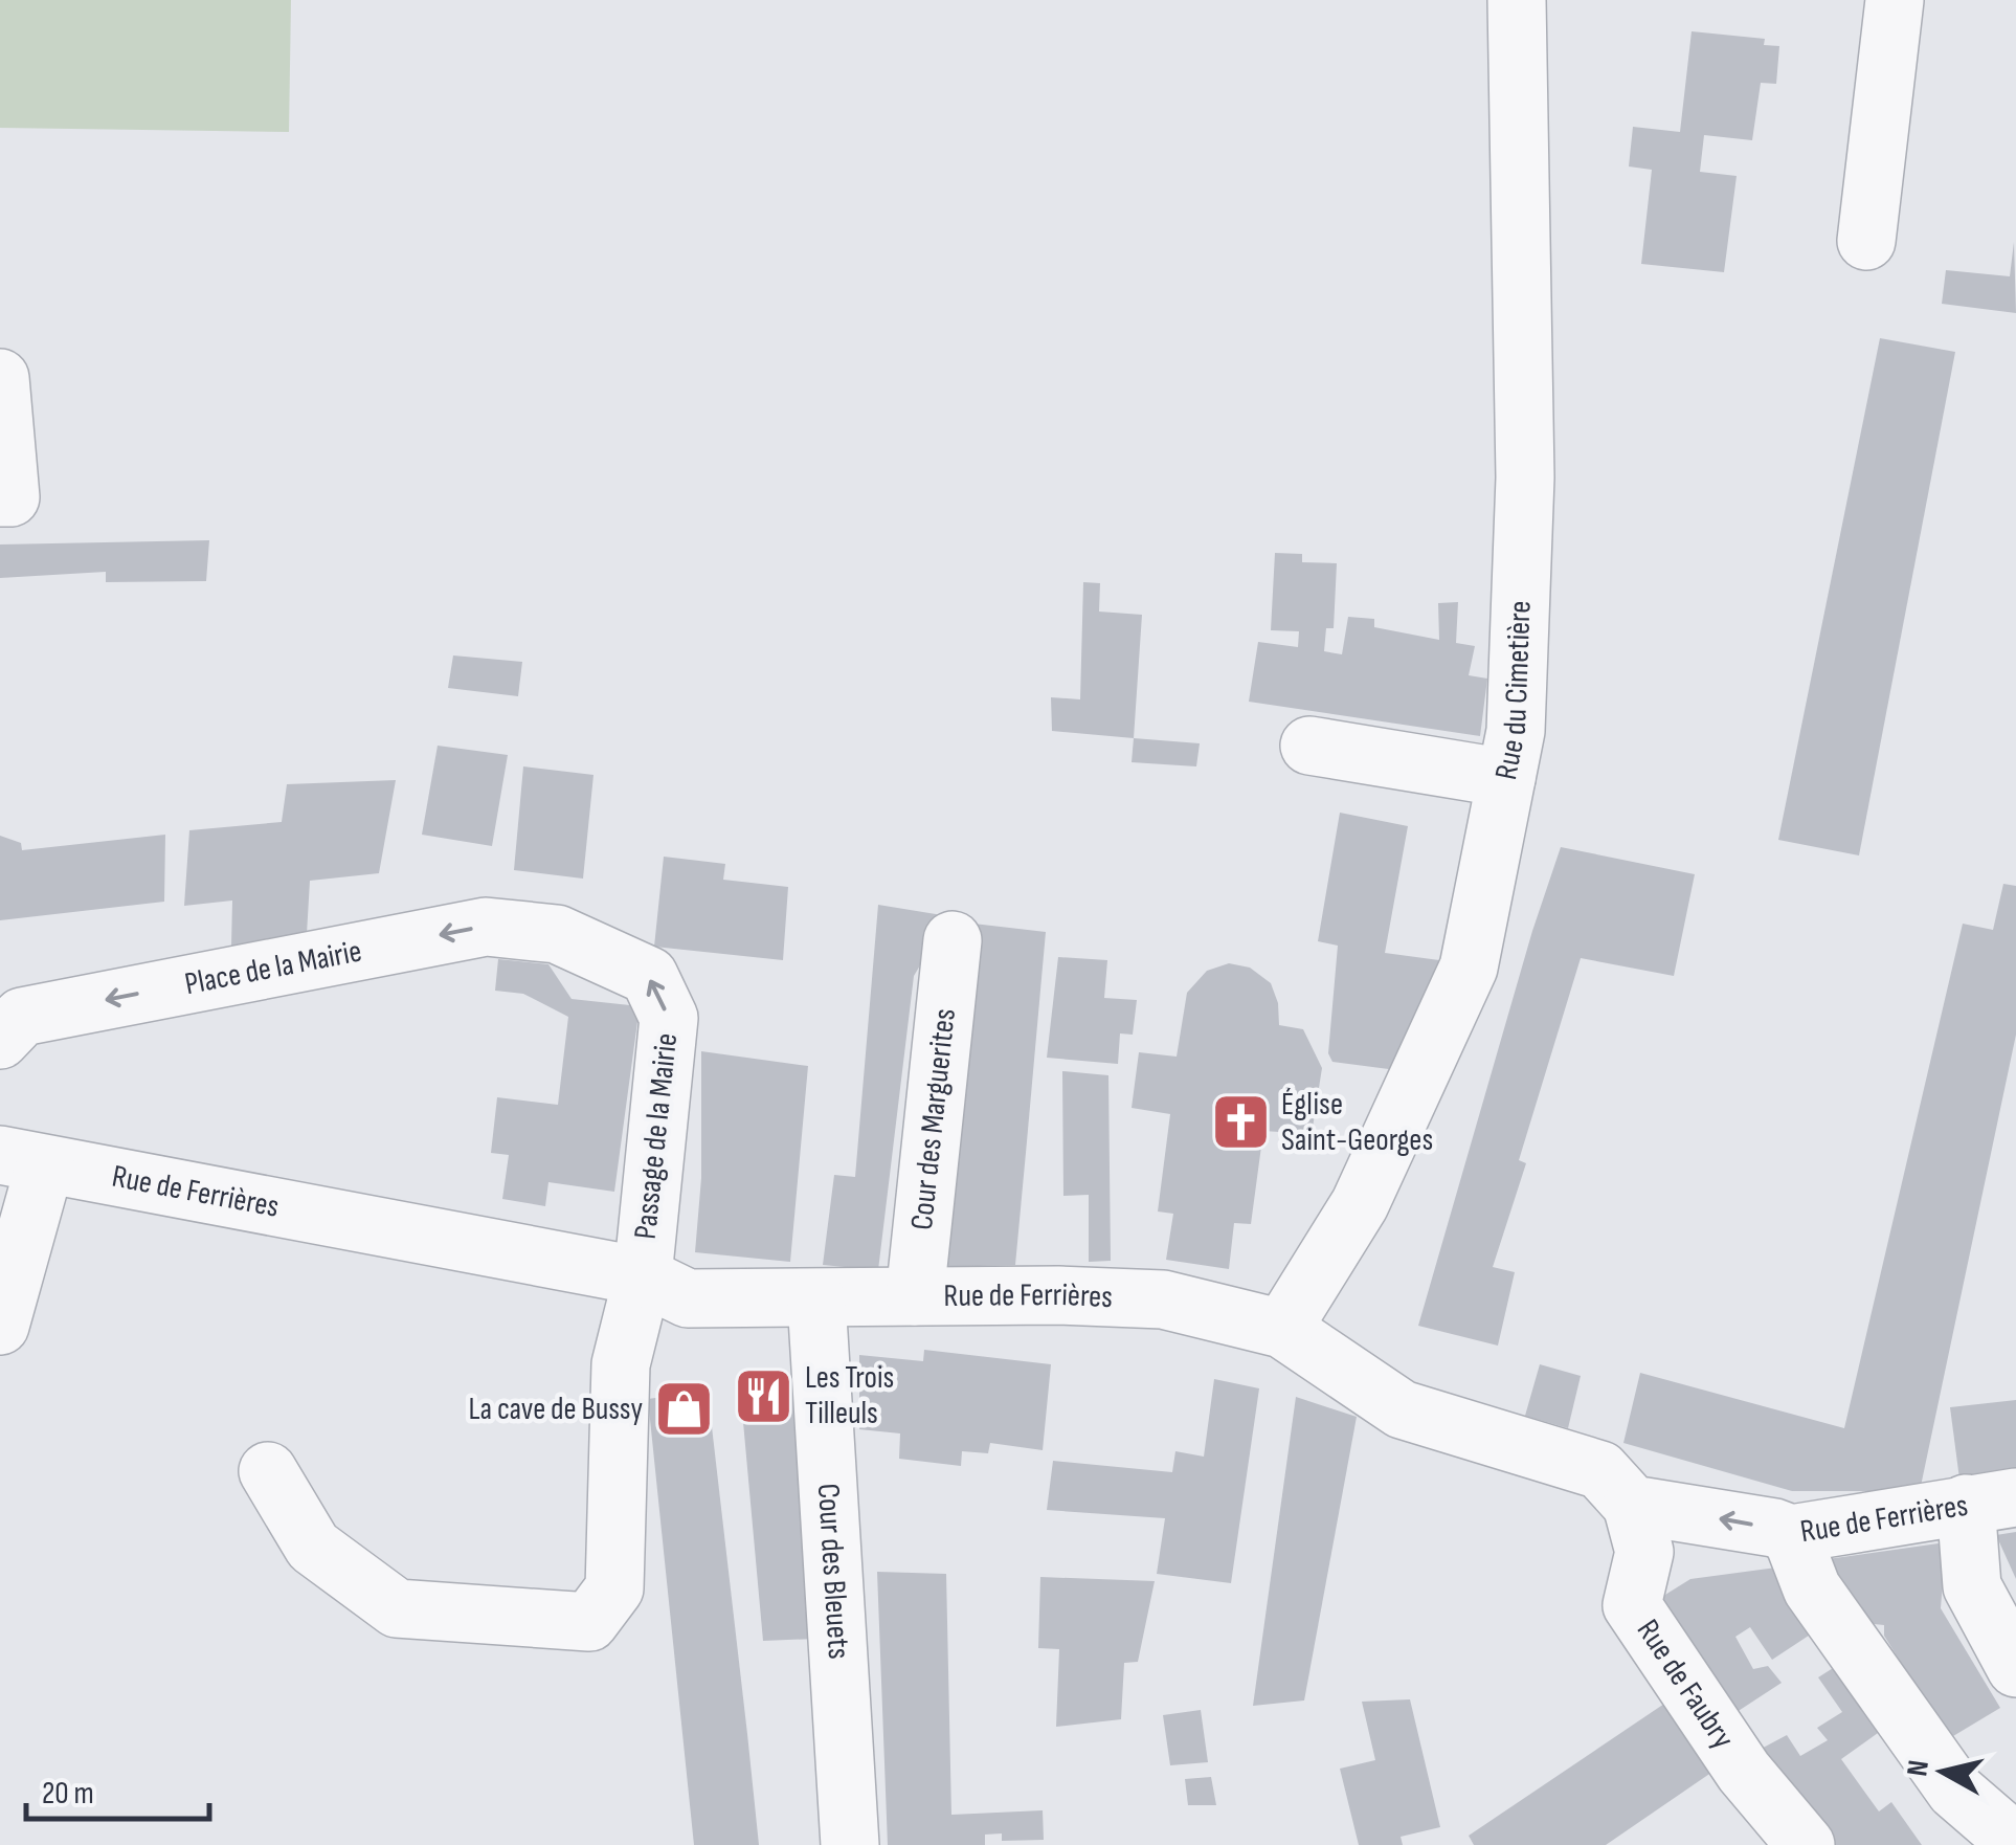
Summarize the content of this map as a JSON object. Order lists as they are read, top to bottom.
{
  "streets": {
    "street": [
      "Rue du Cimetière",
      "Place de la Mairie",
      "Cour des Marguerites",
      "Passage de la Mairie",
      "Rue de Ferrières",
      "Cour des Bleuets",
      "Rue de Faubry"
    ]
  },
  "crossings": [
    ["Rue du Cimetière", "Rue de Ferrières"],
    ["Place de la Mairie", "Passage de la Mairie"],
    ["Cour des Marguerites", "Rue de Ferrières"],
    ["Passage de la Mairie", "Rue de Ferrières"],
    ["Rue de Ferrières", "Cour des Bleuets"],
    ["Rue de Ferrières", "Rue de Faubry"]
  ],
  "one_way": ["Place de la Mairie"],
  "places": {
    "church": ["Église Saint-Georges"],
    "restaurant": ["Les Trois Tilleuls"],
    "shop": ["La cave de Bussy"]
  },
  "scale_bar": "20 m",
  "north": "left"
}
